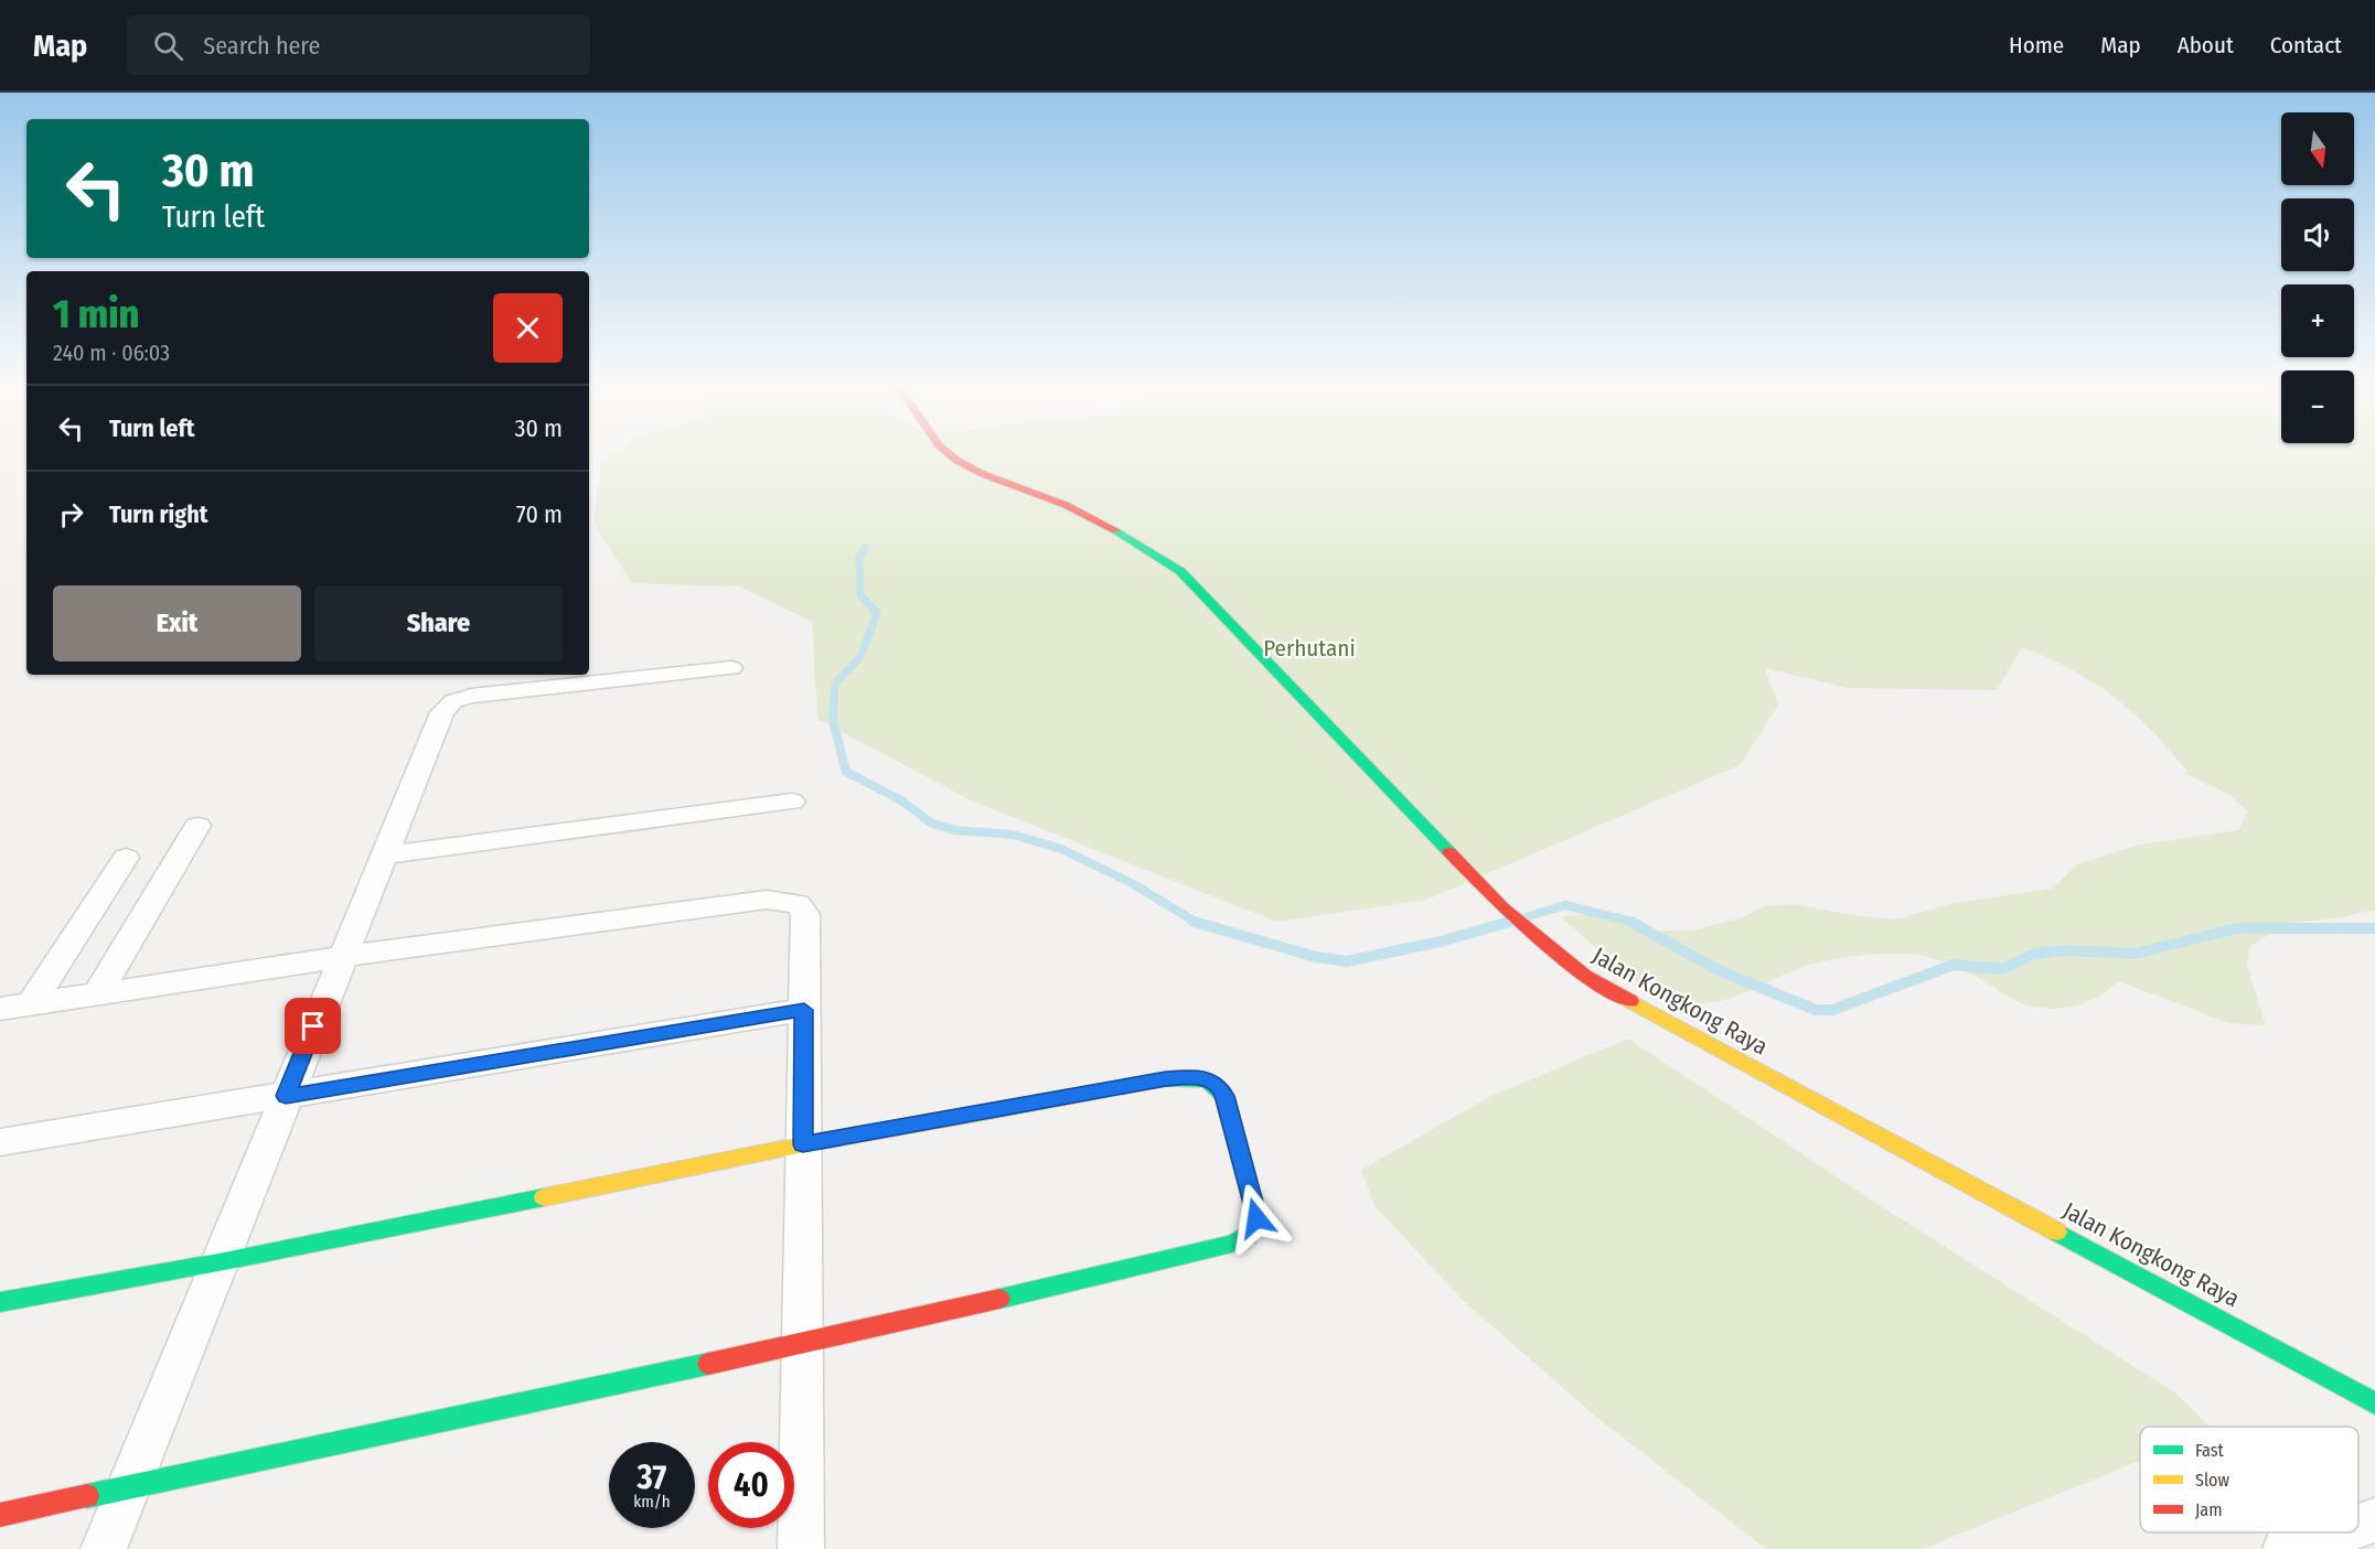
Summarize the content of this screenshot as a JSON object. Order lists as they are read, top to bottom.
{
  "streets": {
    "street": ["Jalan Kongkong Raya"]
  },
  "parks": ["Perhutani"],
  "legend": ["Fast", "Slow", "Jam"],
  "north": "bottom",
  "page": {
    "header": "Map",
    "search": "Search here",
    "nav": [
      "Home",
      "Map",
      "About",
      "Contact"
    ],
    "map_buttons": ["+", "−"],
    "turn": ["30 m", "Turn left"],
    "heading": ["1 min", "240 m · 06:03"],
    "list": [
      {
        "name": "Turn left",
        "value": "30 m"
      },
      {
        "name": "Turn right",
        "value": "70 m"
      }
    ],
    "buttons": ["Exit", "Share"],
    "speed": "37 km/h",
    "limit": "40"
  }
}
